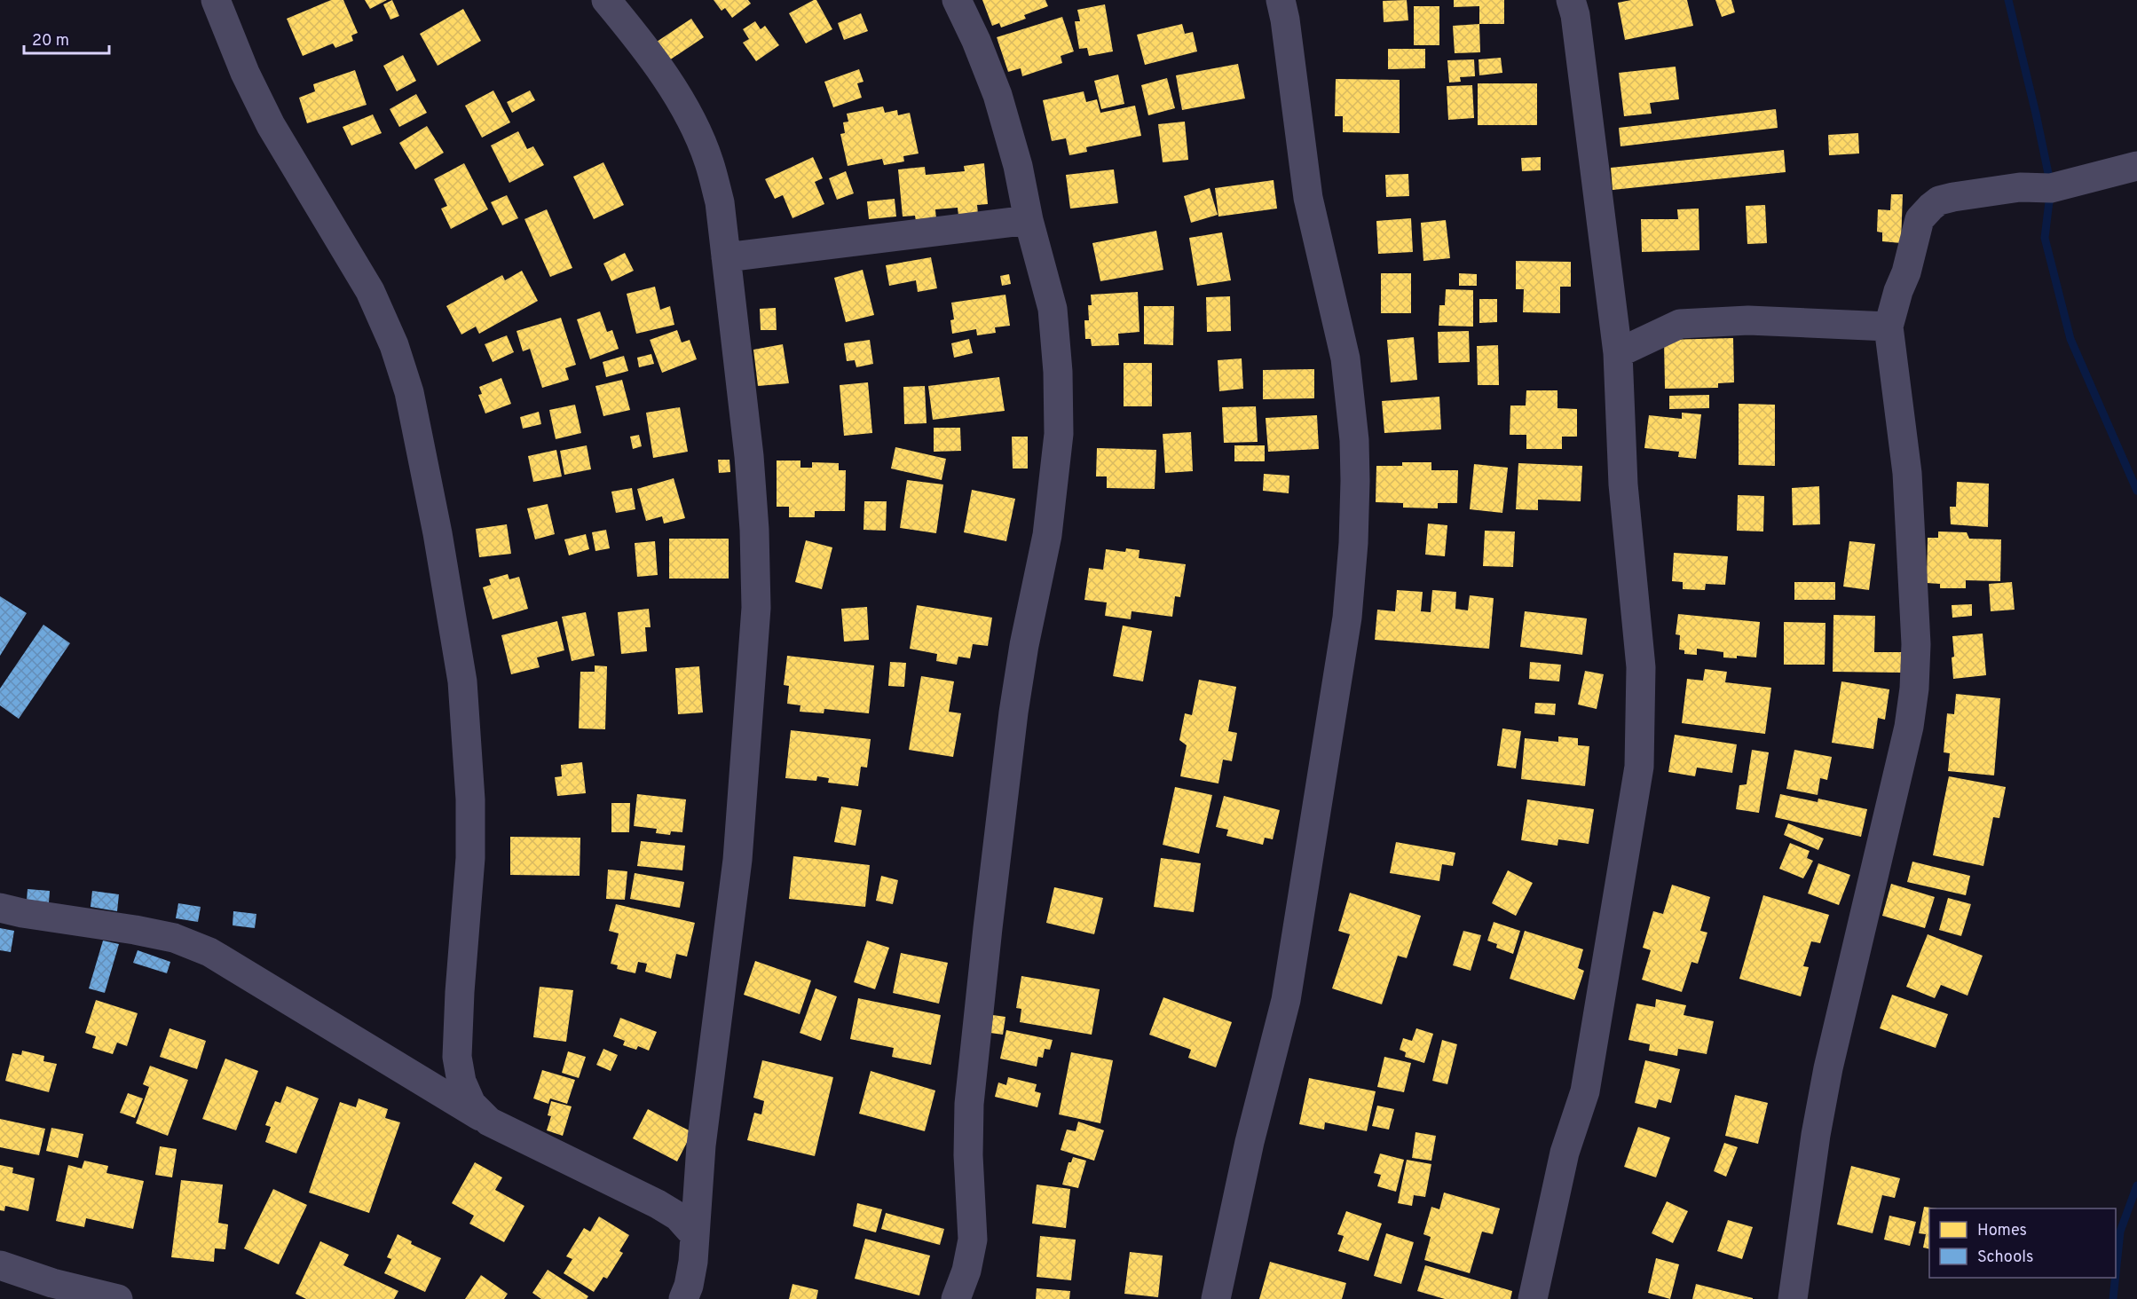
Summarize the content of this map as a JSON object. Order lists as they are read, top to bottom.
{
  "legend": ["Homes", "Schools"],
  "scale_bar": "20 m"
}
